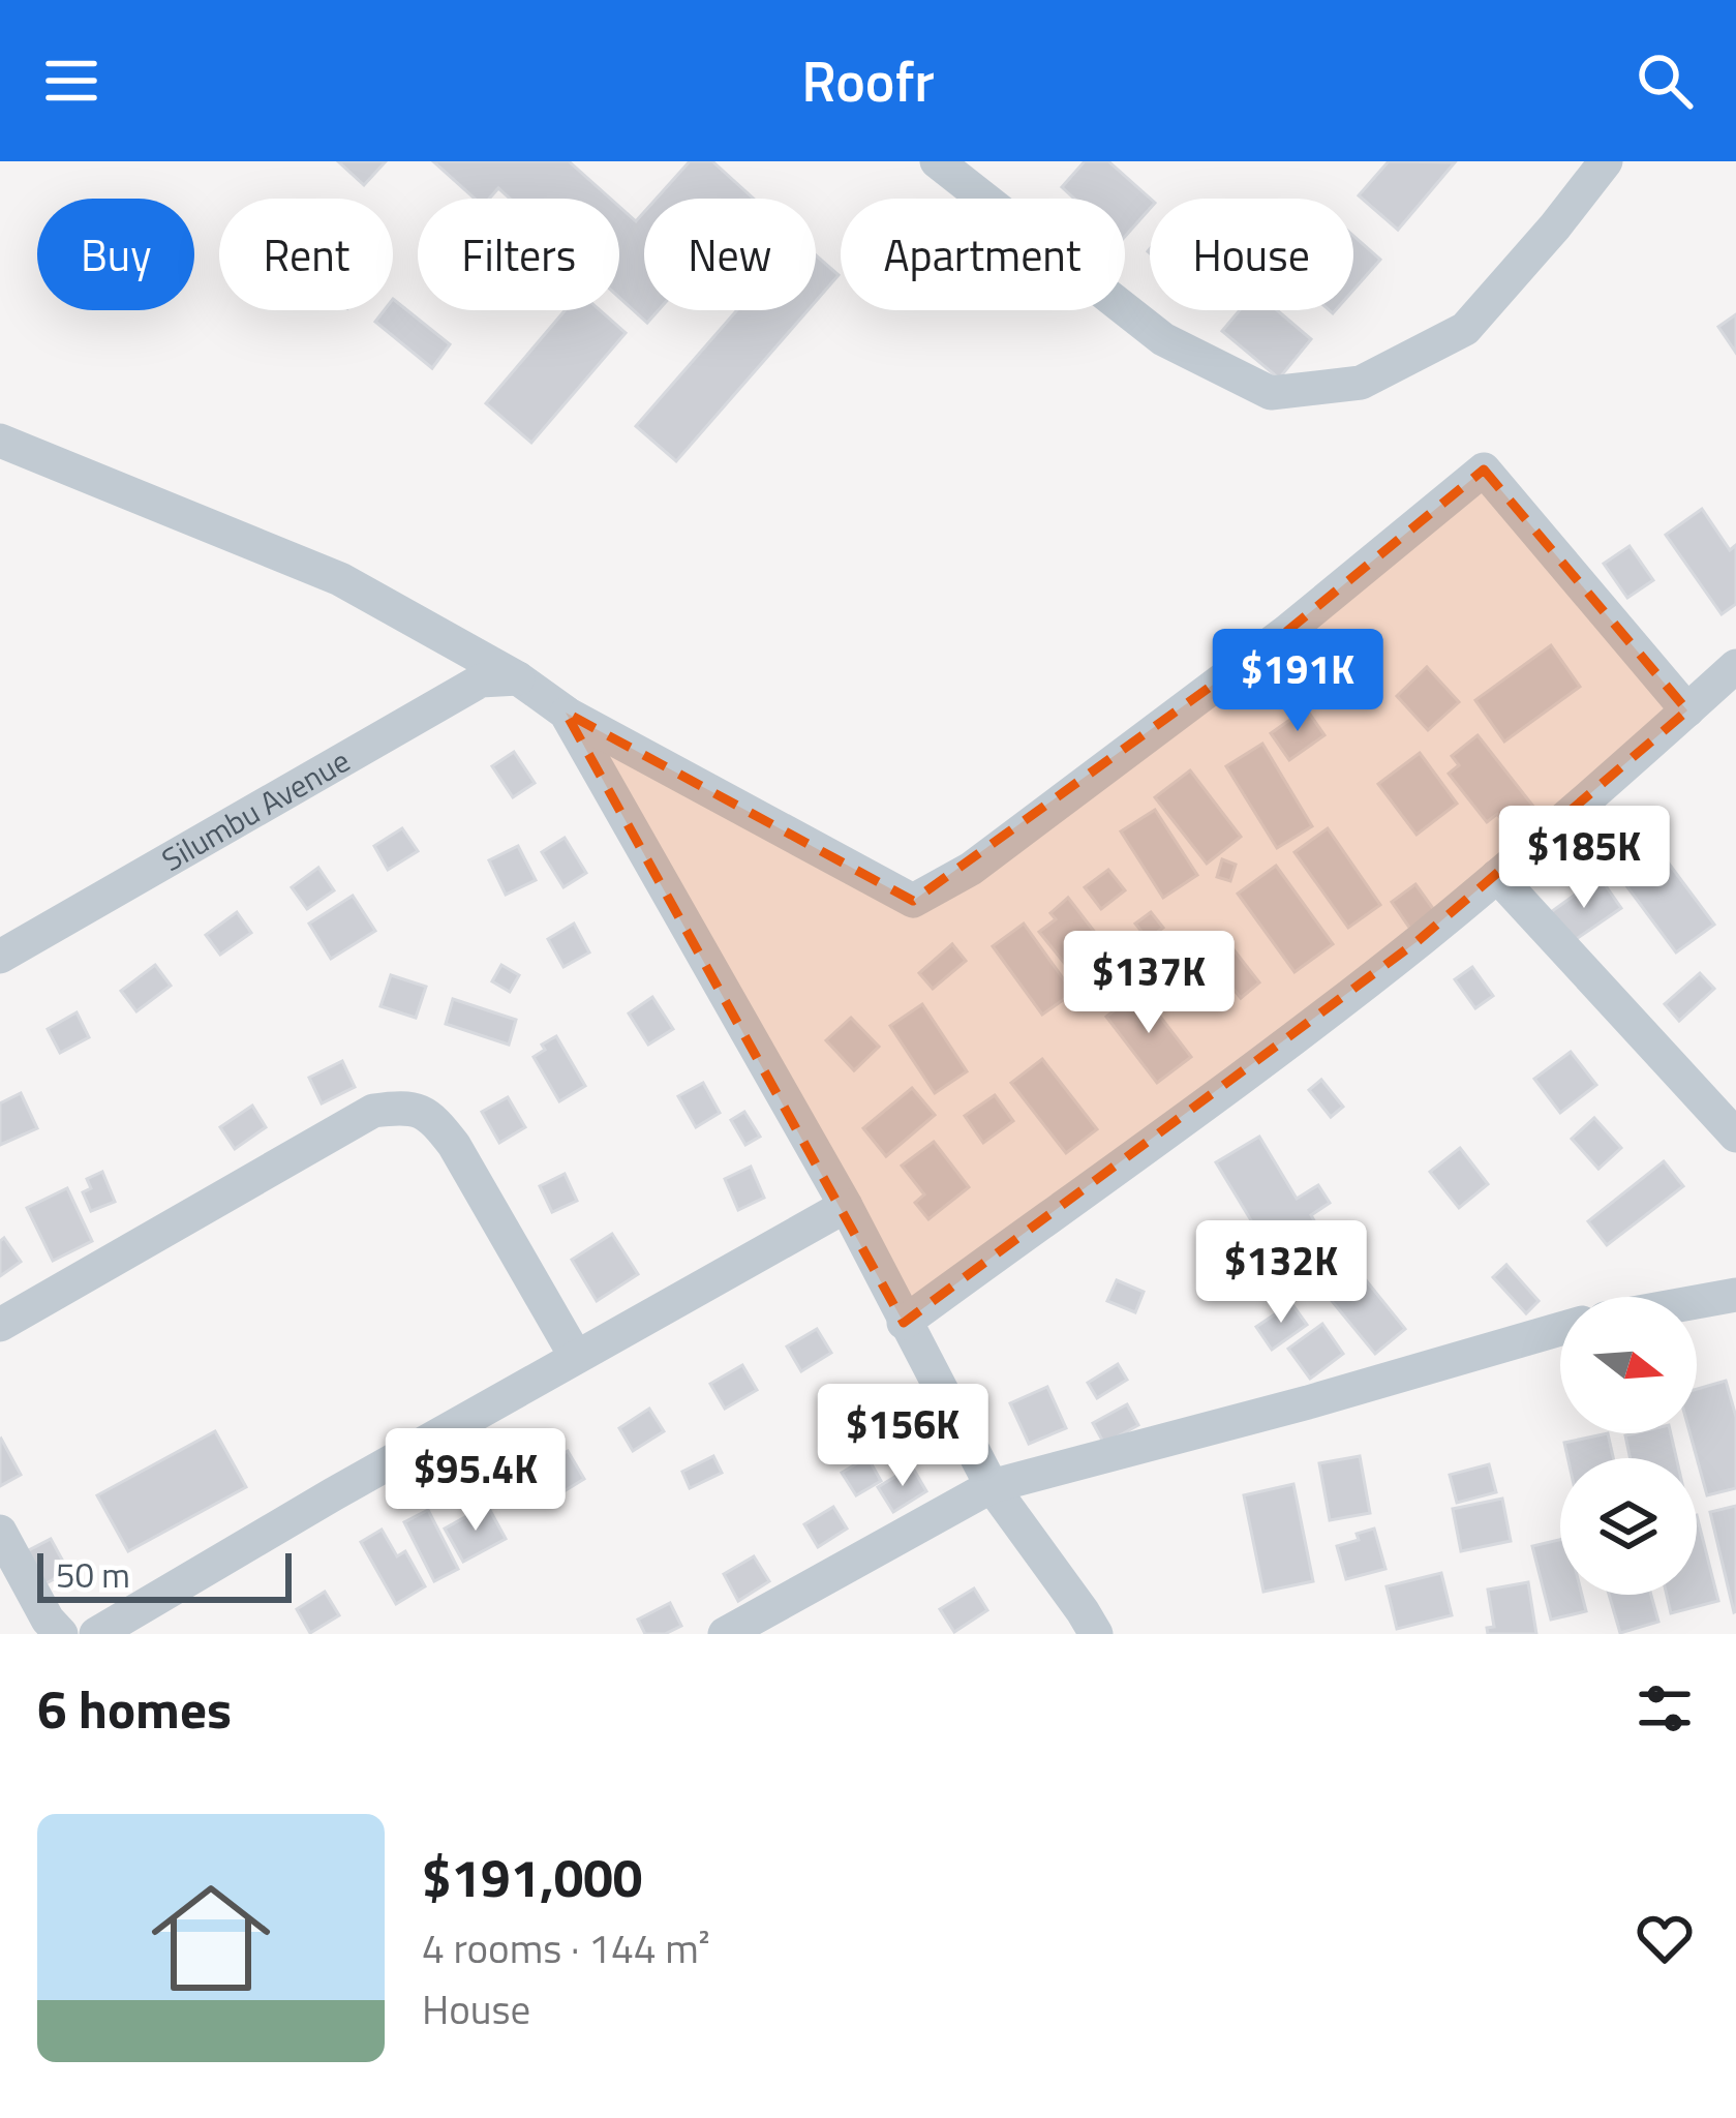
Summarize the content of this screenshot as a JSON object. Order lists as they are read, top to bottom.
{
  "streets": {
    "street": ["Silumbu Avenue"]
  },
  "scale_bar": "50 m",
  "north": "right",
  "page": {
    "header": "Roofr",
    "chip": [
      "Buy",
      "Rent",
      "Filters",
      "New",
      "Apartment",
      "House"
    ],
    "price": [
      "$191K",
      "$185K",
      "$137K",
      "$132K",
      "$156K",
      "$95.4K"
    ],
    "scale": "50 m",
    "heading": "6 homes",
    "list": [
      {
        "name": "$191,000",
        "note": "4 rooms · 144 m² · House"
      }
    ]
  }
}
